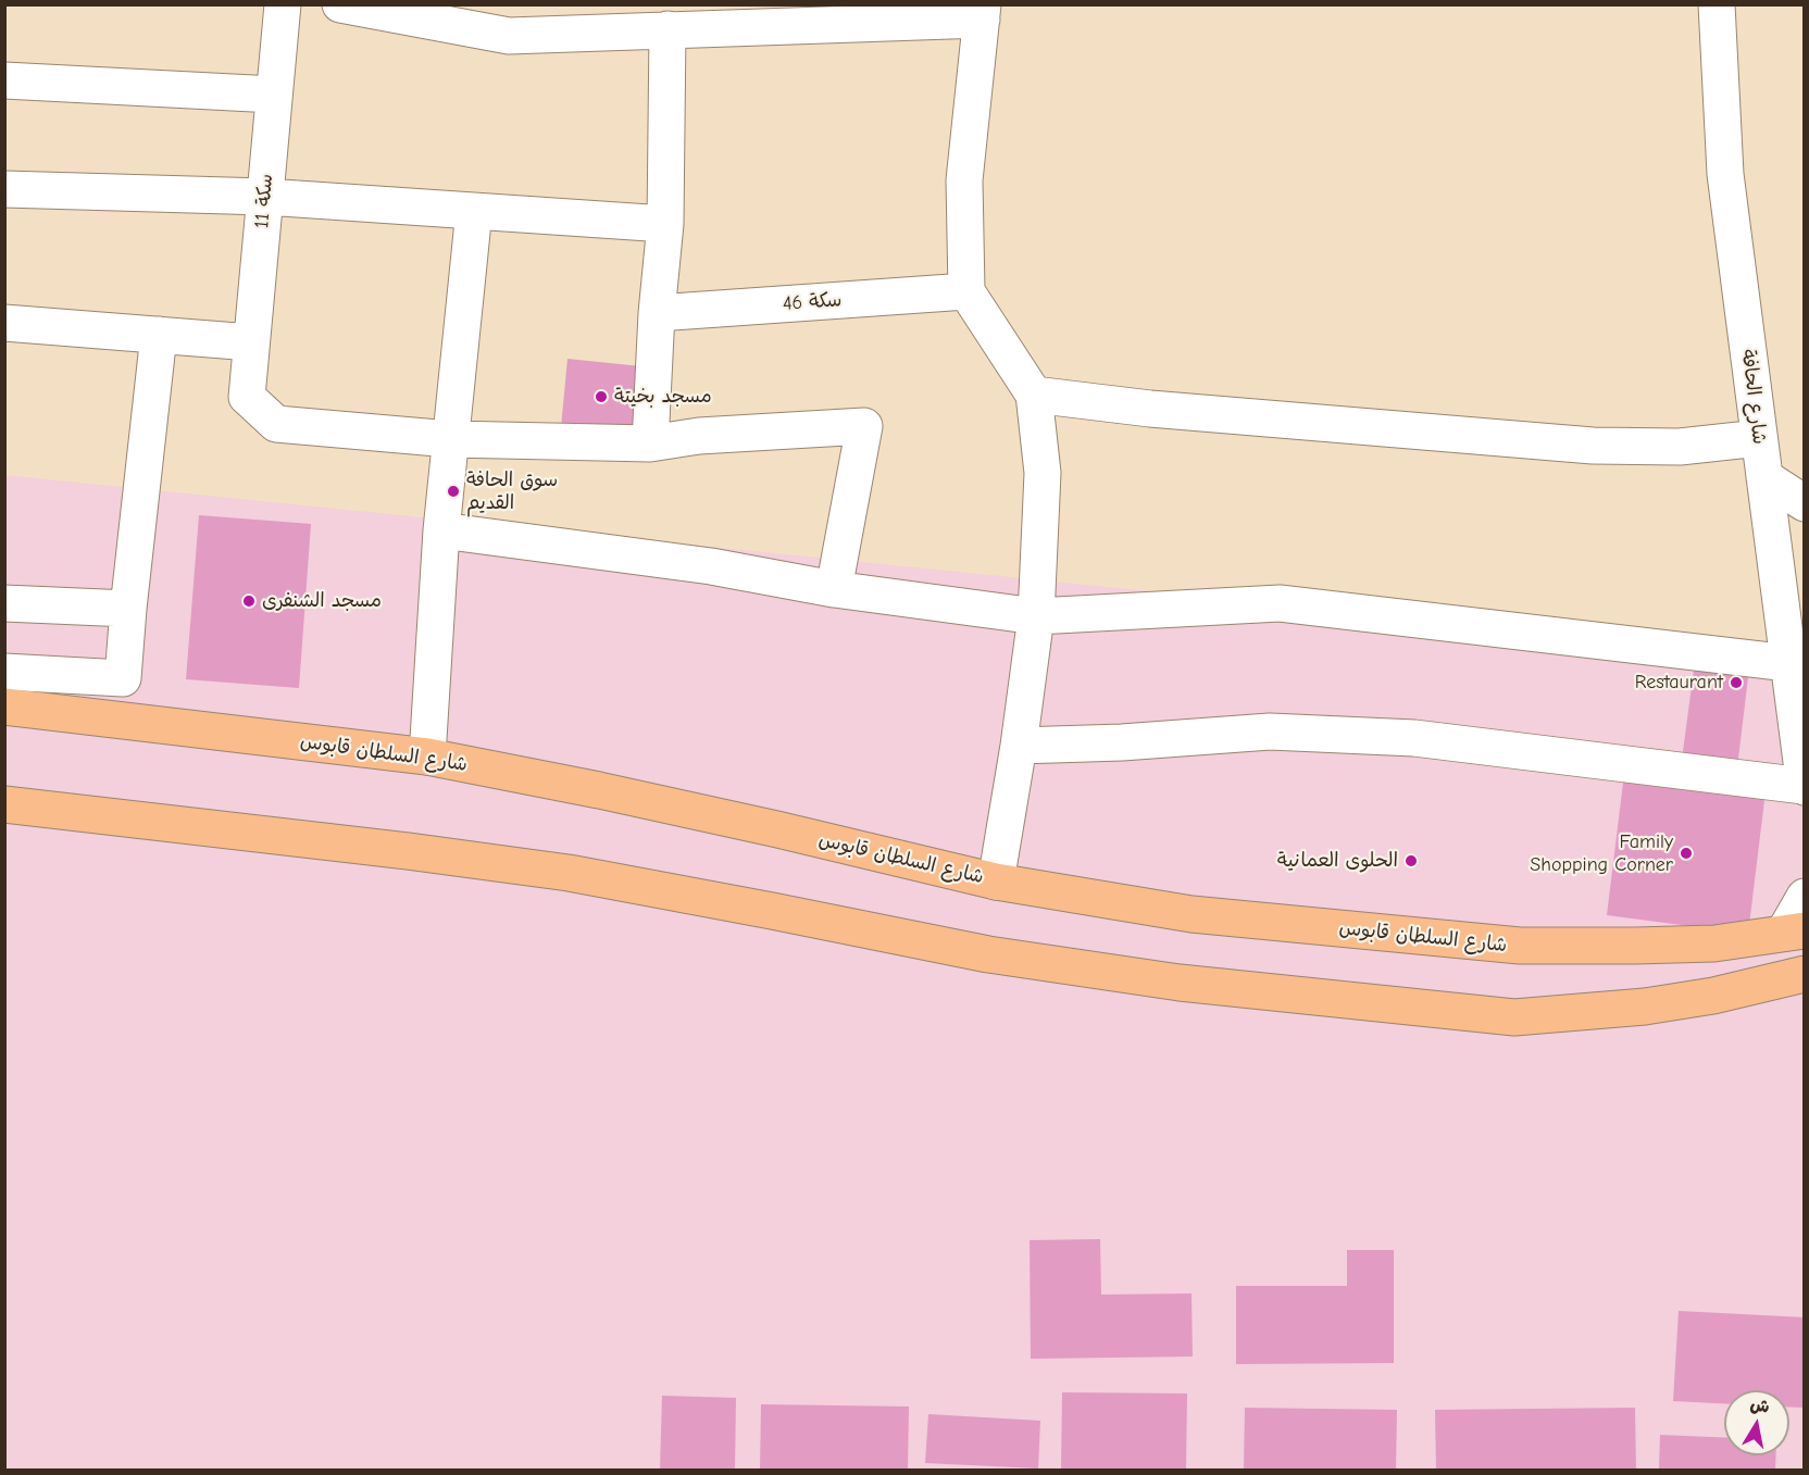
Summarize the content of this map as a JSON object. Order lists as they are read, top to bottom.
{
  "streets": {
    "main road": ["شارع السلطان قابوس"],
    "street": ["سكة 11", "سكة 46", "شارع الحافة"]
  },
  "places": [
    "مسجد بخيتة",
    "سوق الحافة القديم",
    "مسجد الشنفرى",
    "Restaurant",
    "Family Shopping Corner",
    "الحلوى العمانية"
  ],
  "north": "top"
}
